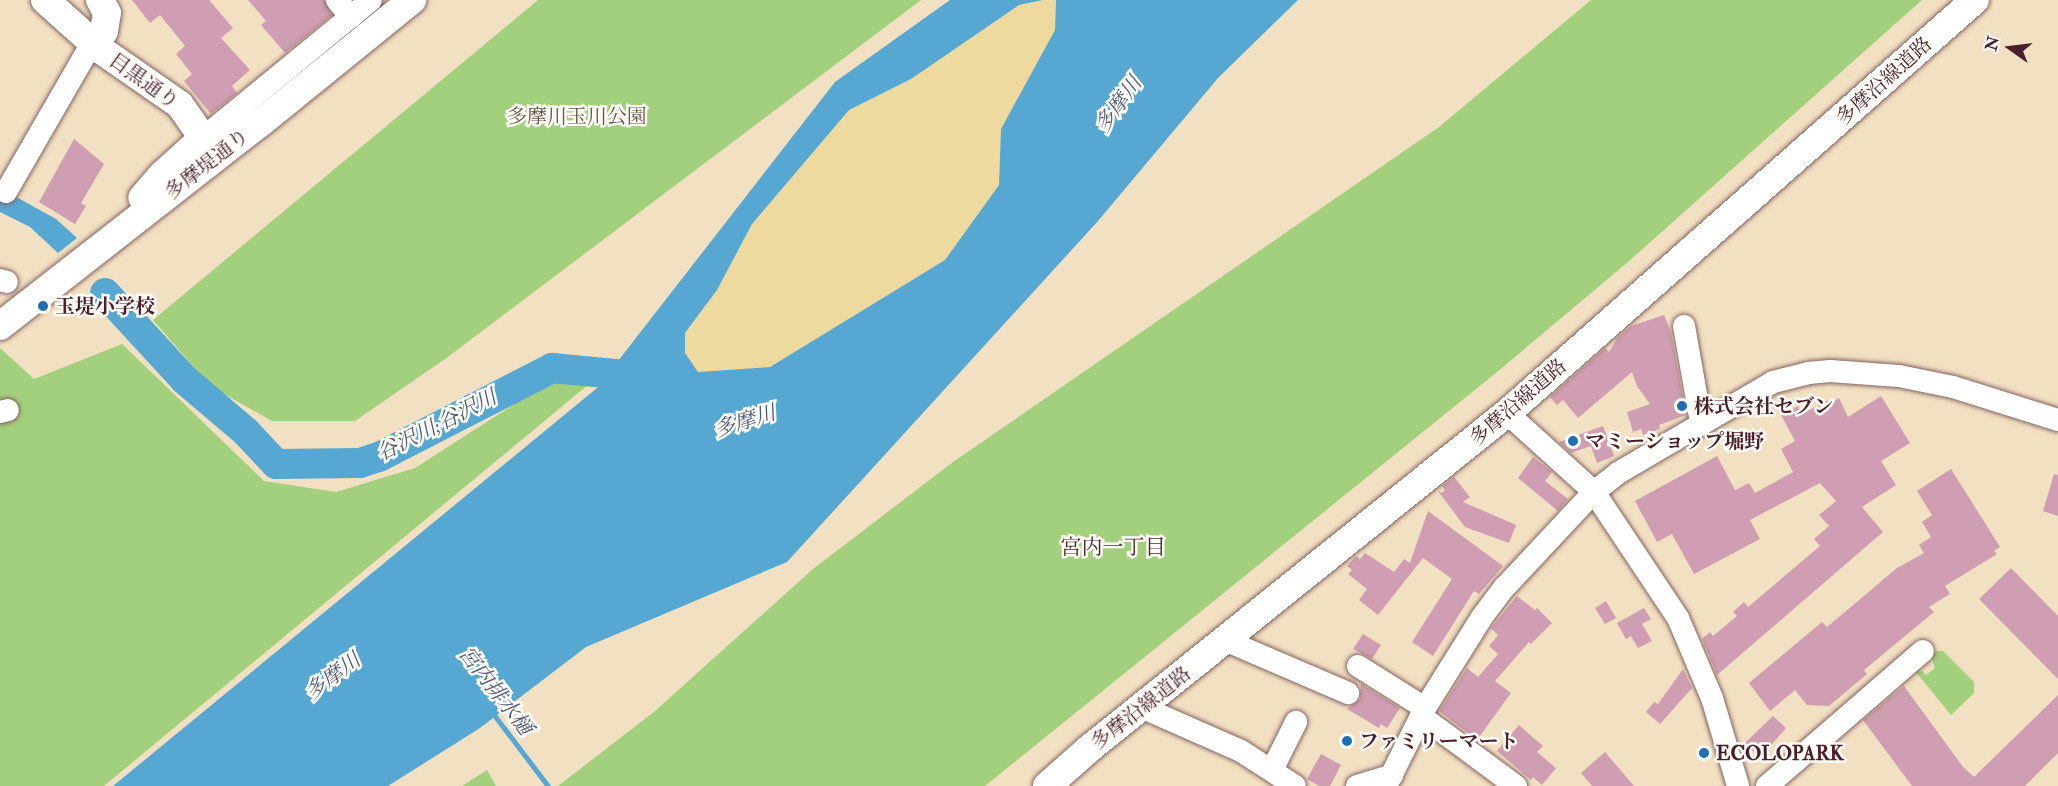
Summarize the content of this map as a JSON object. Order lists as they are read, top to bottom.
{
  "streets": {
    "main road": ["目黒通り", "多摩沿線道路", "多摩堤通り"]
  },
  "districts": ["宮内一丁目"],
  "water": ["多摩川", "谷沢川;谷沢川", "宮内排水樋"],
  "parks": ["多摩川玉川公園"],
  "places": [
    "玉堤小学校",
    "株式会社セブン",
    "マミーショップ堀野",
    "ファミリーマート",
    "ECOLOPARK"
  ],
  "north": "left"
}
